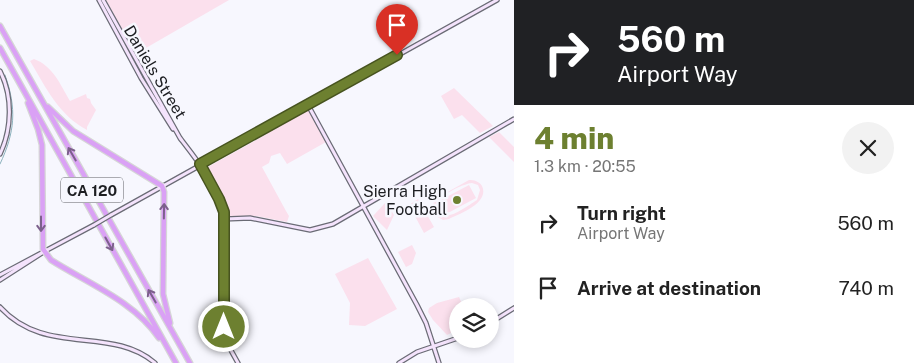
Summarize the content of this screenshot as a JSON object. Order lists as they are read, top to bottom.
{
  "streets": {
    "highway": ["CA 120"],
    "street": ["Daniels Street"]
  },
  "places": ["Sierra High Football"],
  "page": {
    "turn": ["560 m", "Airport Way"],
    "heading": ["4 min", "1.3 km · 20:55"],
    "list": [
      {
        "name": "Turn right",
        "note": "Airport Way",
        "value": "560 m"
      },
      {
        "name": "Arrive at destination",
        "value": "740 m"
      }
    ]
  }
}
